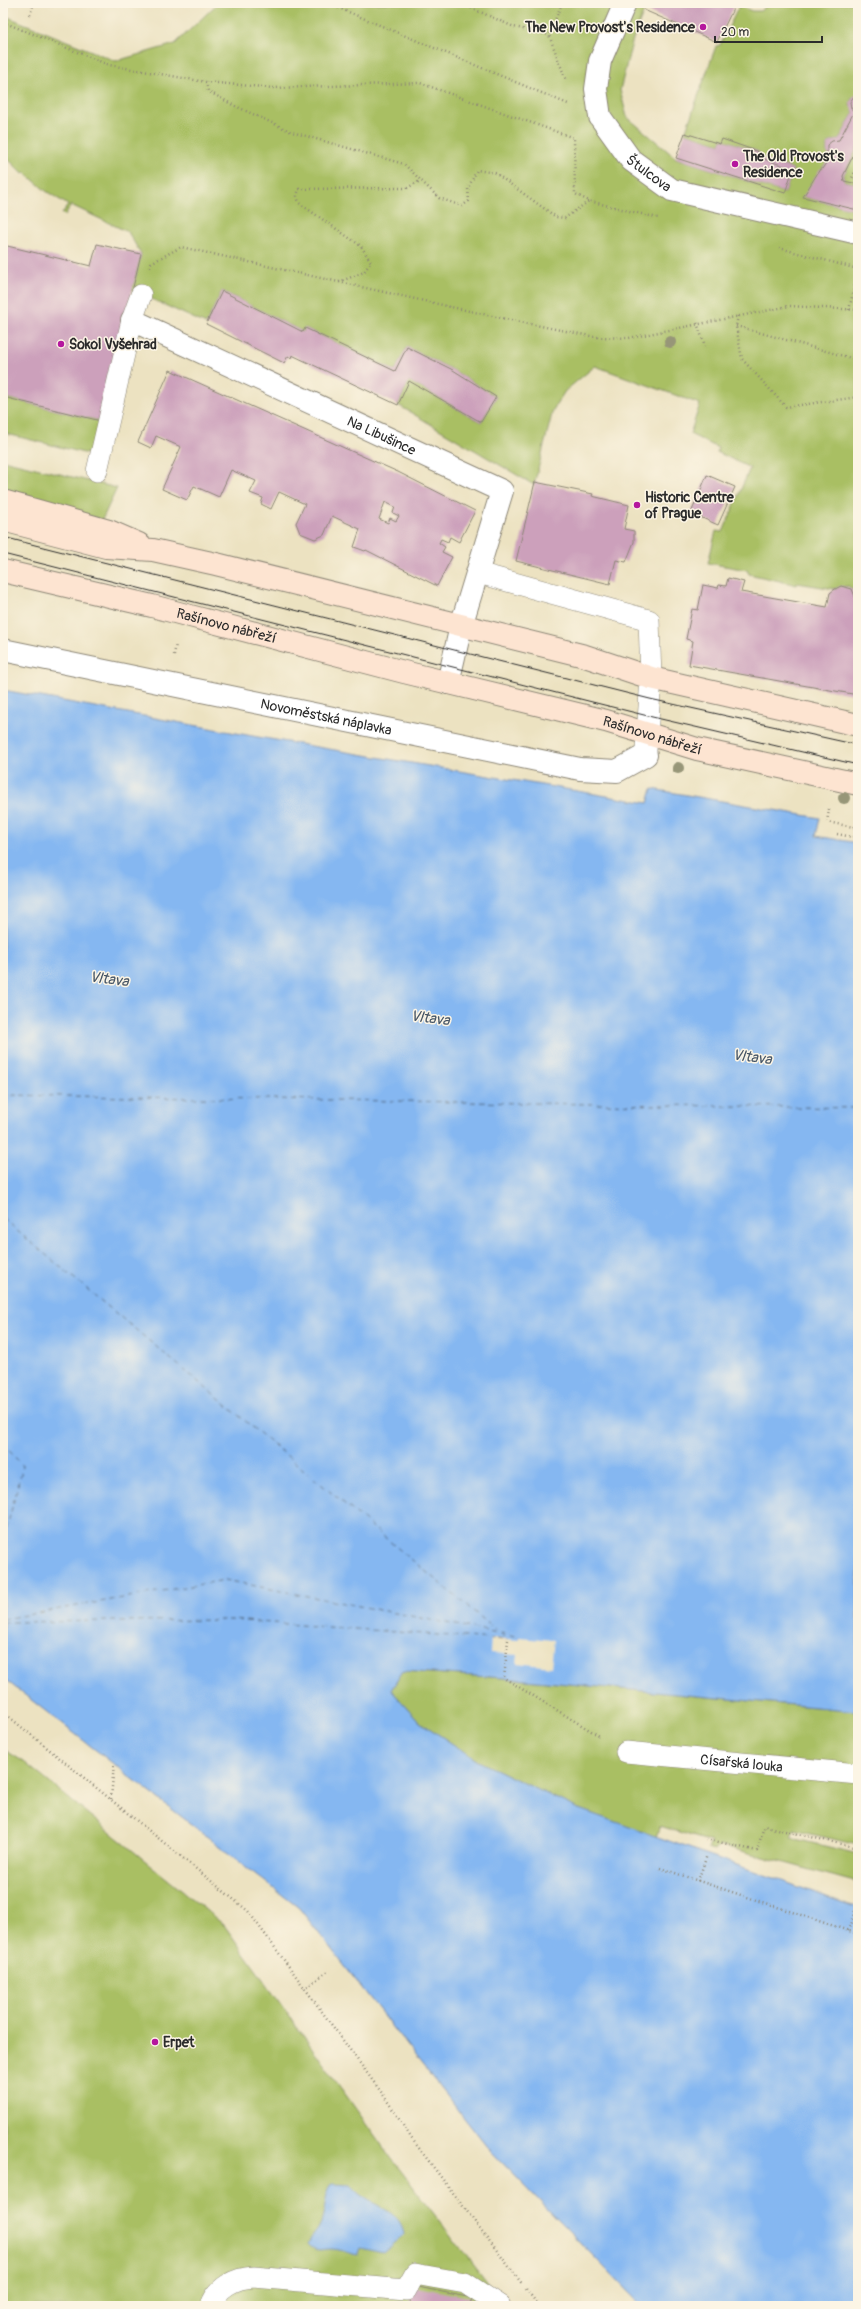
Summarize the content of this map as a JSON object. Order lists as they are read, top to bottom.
{
  "streets": {
    "main road": ["Rašínovo nábřeží"],
    "street": ["Štulcova", "Na Libušince", "Novoměstská náplavka"],
    "lane": ["Císařská louka"]
  },
  "crossings": [
    ["Rašínovo nábřeží", "Novoměstská náplavka"]
  ],
  "water": ["Vltava"],
  "places": [
    "The New Provost's Residence",
    "The Old Provost's Residence",
    "Sokol Vyšehrad",
    "Historic Centre of Prague",
    "Erpet"
  ],
  "scale_bar": "20 m"
}
